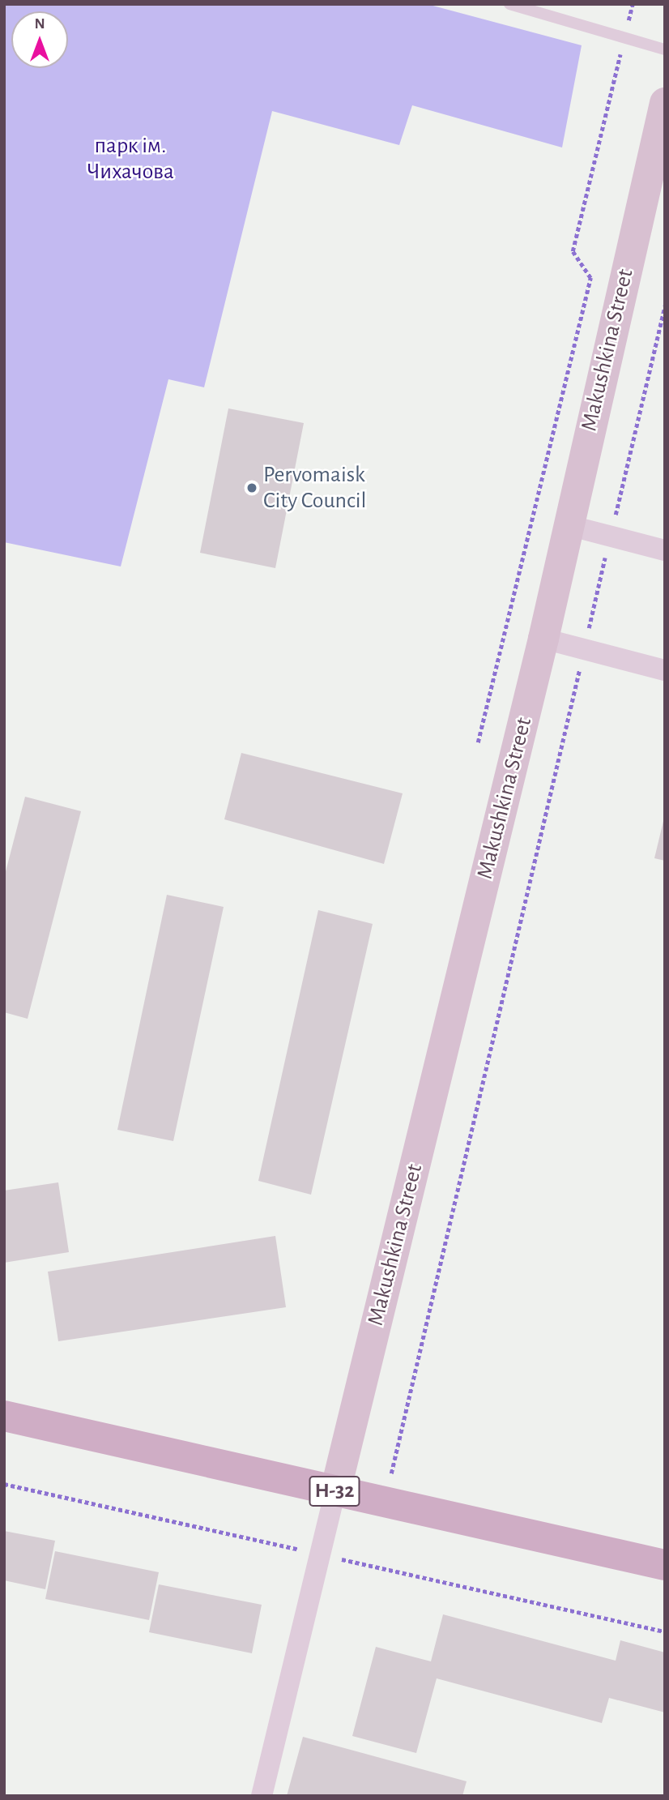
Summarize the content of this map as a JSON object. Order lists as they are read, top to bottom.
{
  "streets": {
    "main road": ["Н-32"],
    "street": ["Makushkina Street"]
  },
  "crossings": [
    ["Makushkina Street", "Н-32"]
  ],
  "parks": ["парк ім. Чихачова"],
  "places": ["Pervomaisk City Council"],
  "north": "top"
}
